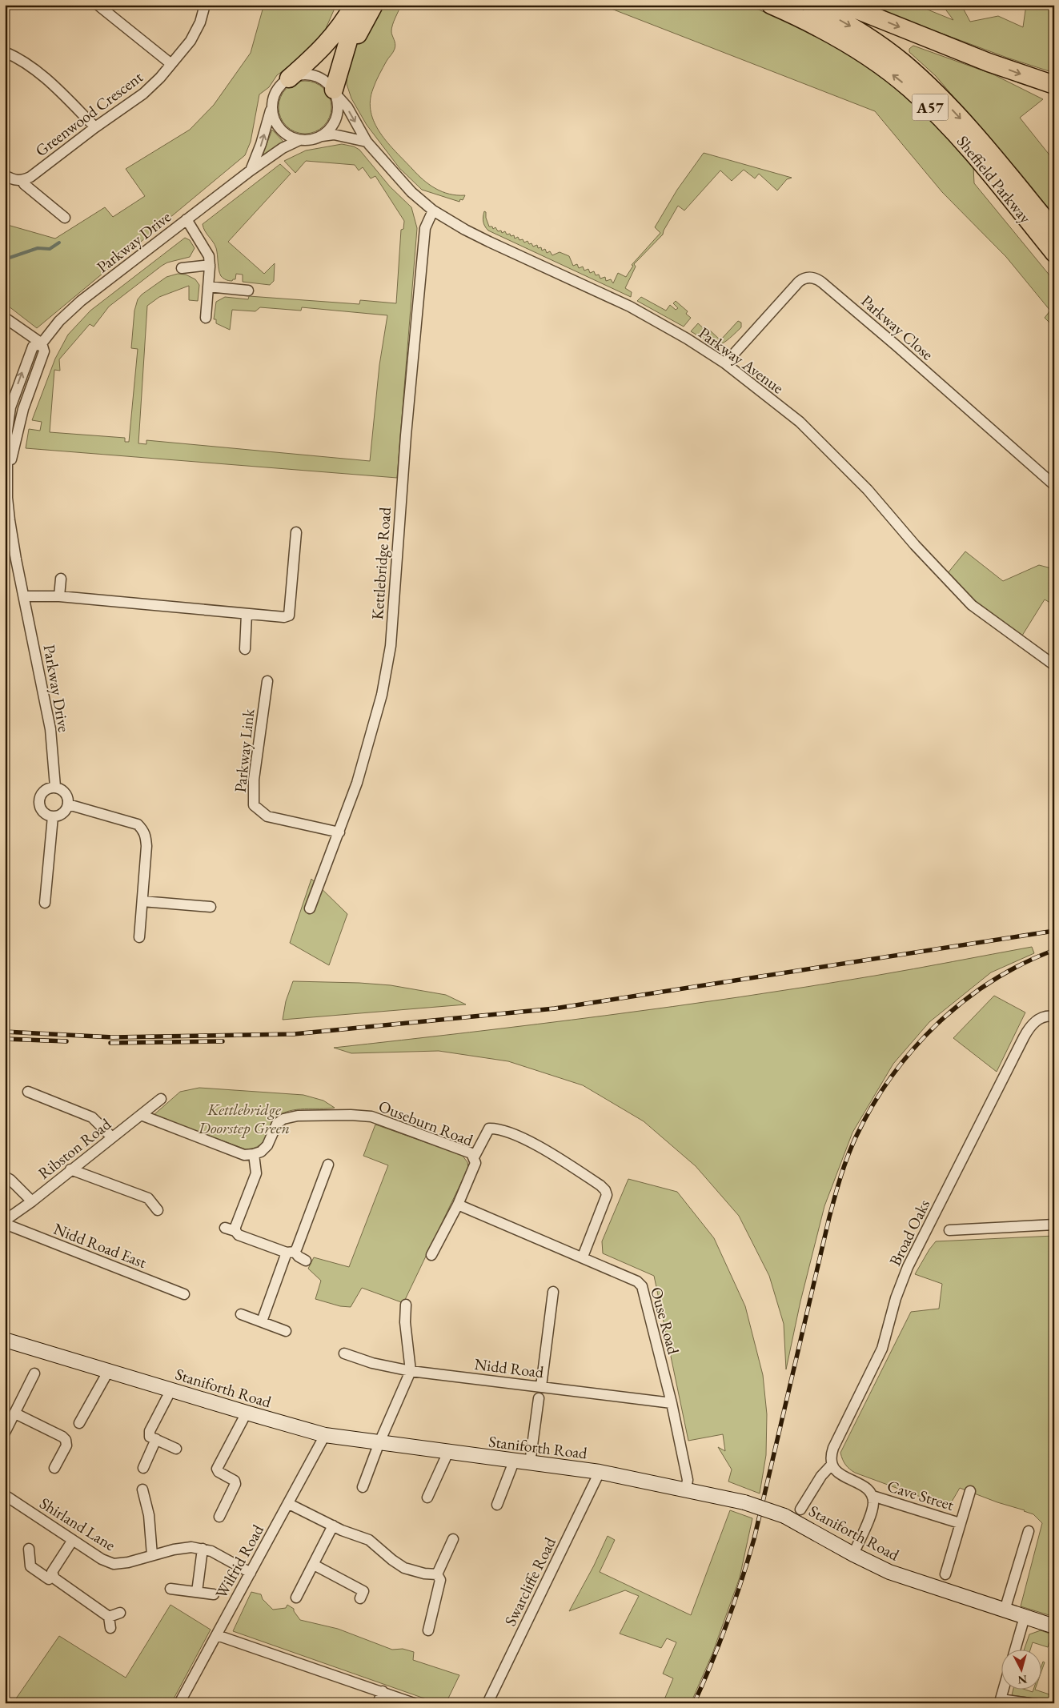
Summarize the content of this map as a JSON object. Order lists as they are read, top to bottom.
{
  "streets": {
    "highway": ["A57", "Sheffield Parkway"],
    "main road": ["Staniforth Road"],
    "street": [
      "Greenwood Crescent",
      "Parkway Drive",
      "Parkway Close",
      "Parkway Avenue",
      "Kettlebridge Road",
      "Parkway Link",
      "Ouseburn Road",
      "Ribston Road",
      "Broad Oaks",
      "Nidd Road East",
      "Ouse Road",
      "Nidd Road",
      "Cave Street",
      "Shirland Lane",
      "Wilfrid Road",
      "Swarcliffe Road"
    ]
  },
  "crossings": [
    ["Parkway Drive", "Parkway Avenue"],
    ["Parkway Close", "Parkway Avenue"],
    ["Parkway Avenue", "Kettlebridge Road"],
    ["Kettlebridge Road", "Parkway Link"],
    ["Ouseburn Road", "Ouse Road"],
    ["Ouse Road", "Nidd Road"],
    ["Ouse Road", "Staniforth Road"],
    ["Staniforth Road", "Wilfrid Road"],
    ["Staniforth Road", "Swarcliffe Road"],
    ["Shirland Lane", "Wilfrid Road"]
  ],
  "parks": ["Kettlebridge Doorstep Green"],
  "north": "bottom"
}
